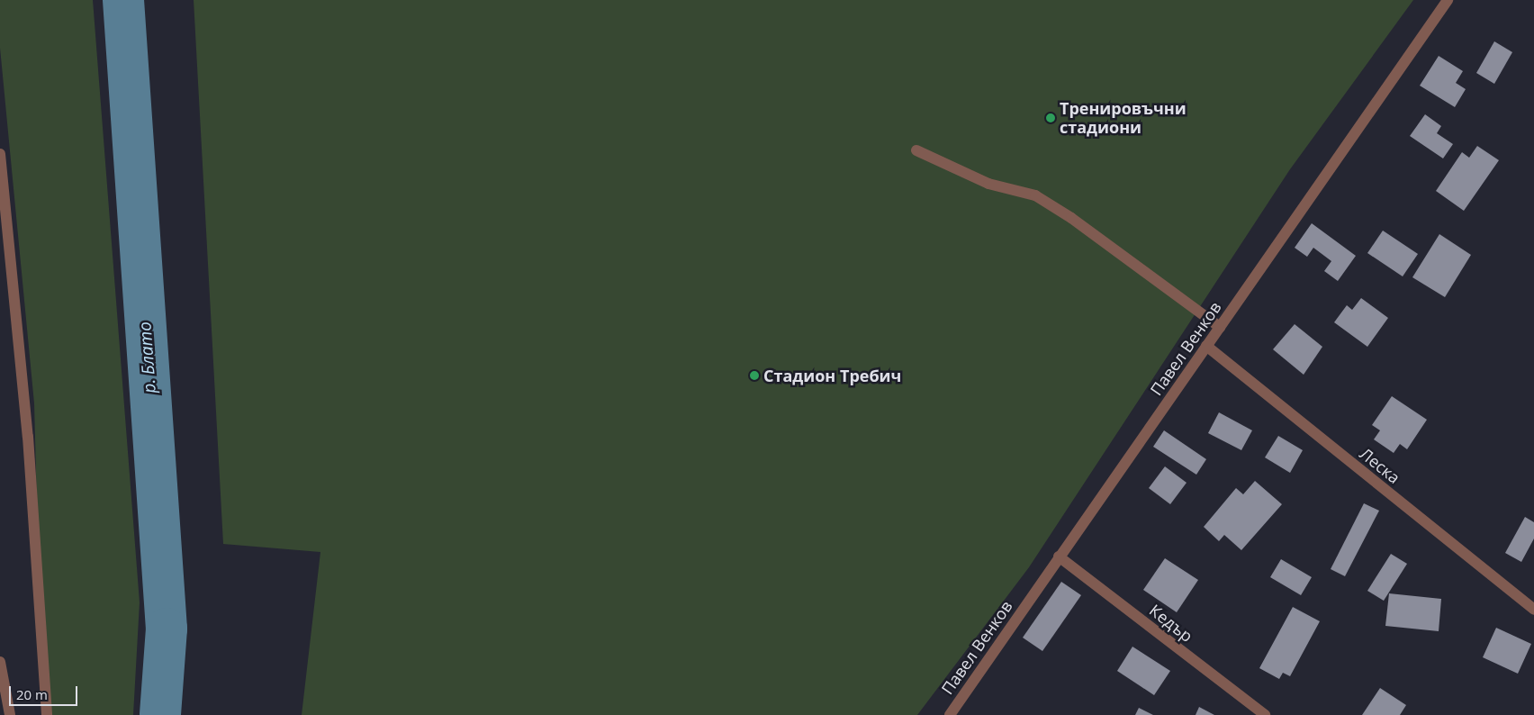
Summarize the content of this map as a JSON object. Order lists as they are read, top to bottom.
{
  "streets": {
    "street": ["Павел Венков", "Леска", "Кедър"]
  },
  "crossings": [
    ["Павел Венков", "Леска"],
    ["Павел Венков", "Кедър"]
  ],
  "water": ["р. Блато"],
  "places": ["Тренировъчни стадиони", "Стадион Требич"],
  "scale_bar": "20 m"
}
